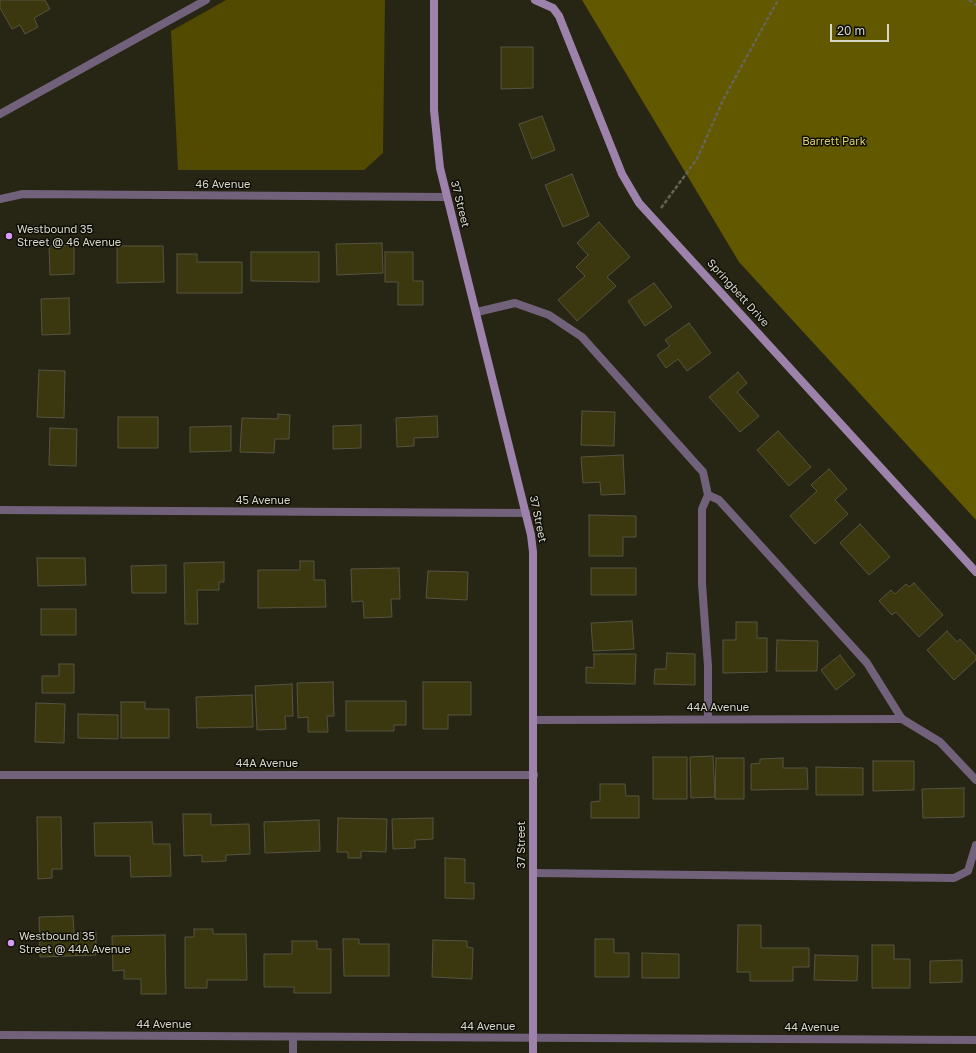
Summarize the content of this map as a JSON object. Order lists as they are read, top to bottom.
{
  "streets": {
    "street": [
      "46 Avenue",
      "37 Street",
      "Springbett Drive",
      "45 Avenue",
      "44A Avenue",
      "44 Avenue"
    ]
  },
  "crossings": [
    ["46 Avenue", "37 Street"],
    ["37 Street", "45 Avenue"],
    ["37 Street", "44A Avenue"],
    ["37 Street", "44 Avenue"]
  ],
  "parks": ["Barrett Park"],
  "places": ["Westbound 35 Street @ 46 Avenue", "Westbound 35 Street @ 44A Avenue"],
  "scale_bar": "20 m"
}
